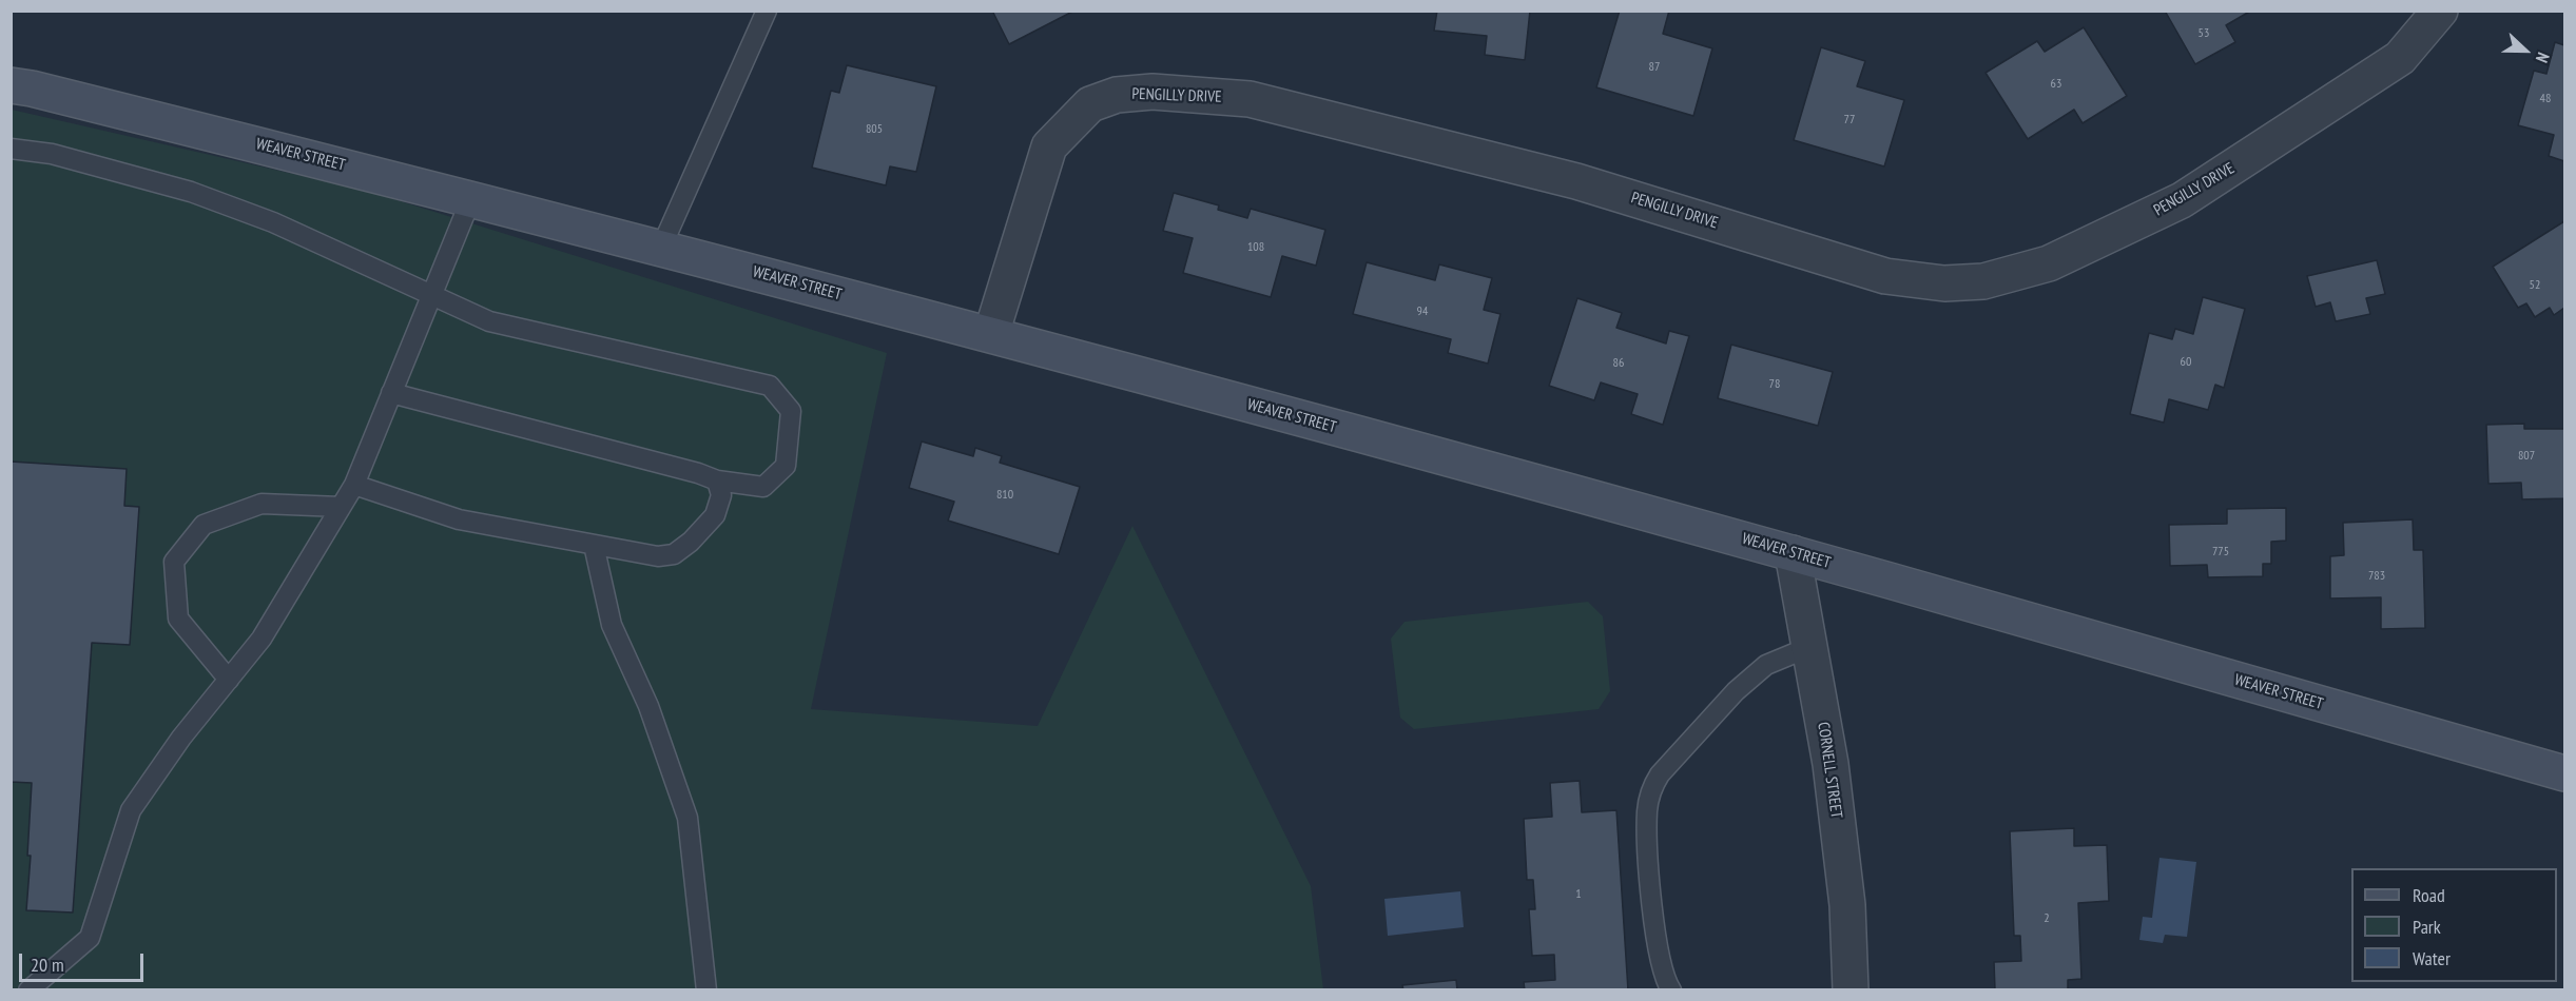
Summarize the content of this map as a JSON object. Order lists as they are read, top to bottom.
{
  "streets": {
    "main road": ["WEAVER STREET"],
    "street": ["PENGILLY DRIVE", "CORNELL STREET"]
  },
  "crossings": [
    ["PENGILLY DRIVE", "WEAVER STREET"],
    ["WEAVER STREET", "CORNELL STREET"]
  ],
  "house_numbers": [
    "53",
    "87",
    "63",
    "48",
    "77",
    "805",
    "108",
    "52",
    "94",
    "60",
    "86",
    "78",
    "807",
    "810",
    "775",
    "783",
    "1",
    "2"
  ],
  "legend": ["Road", "Park", "Water"],
  "scale_bar": "20 m",
  "north": "right"
}
